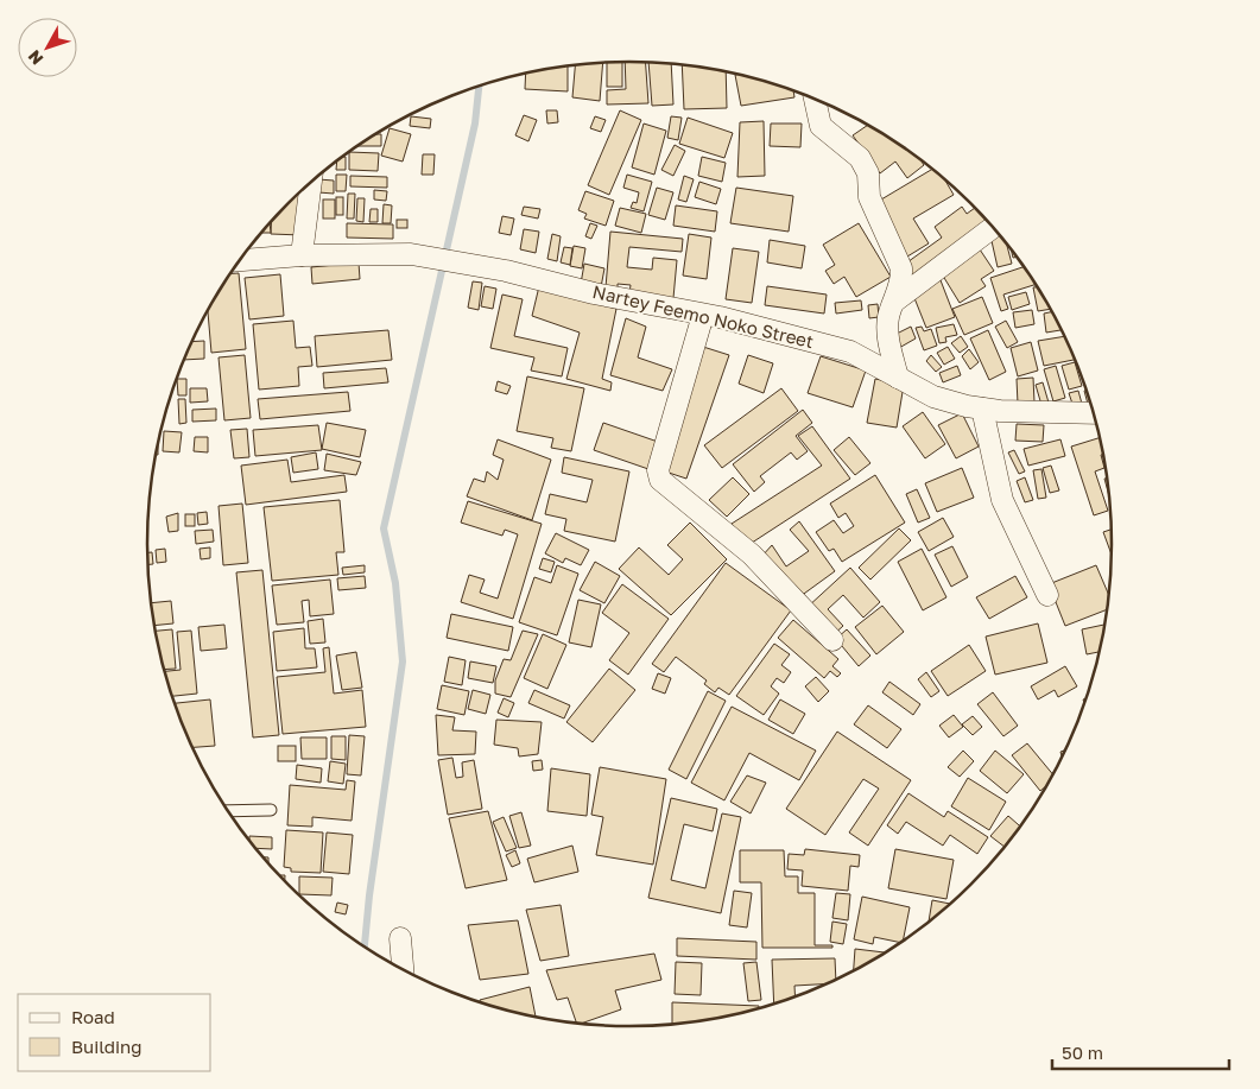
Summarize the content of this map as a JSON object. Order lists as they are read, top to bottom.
{
  "streets": {
    "street": ["Nartey Feemo Noko Street"]
  },
  "legend": ["Road", "Building"],
  "scale_bar": "50 m",
  "north": "bottom left"
}
